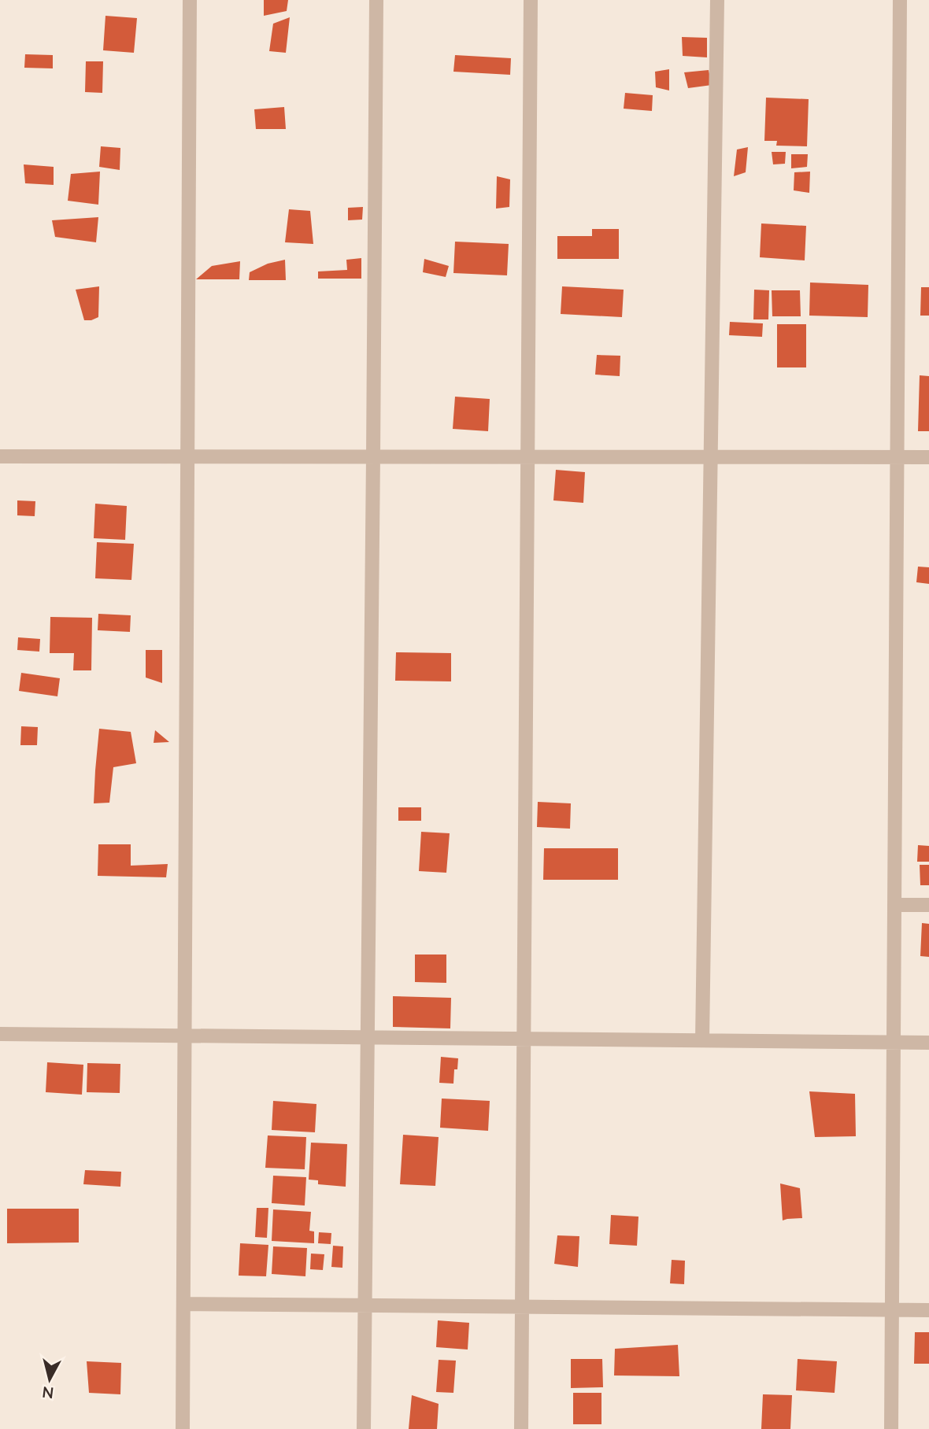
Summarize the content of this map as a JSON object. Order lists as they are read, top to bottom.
{
  "north": "bottom"
}
